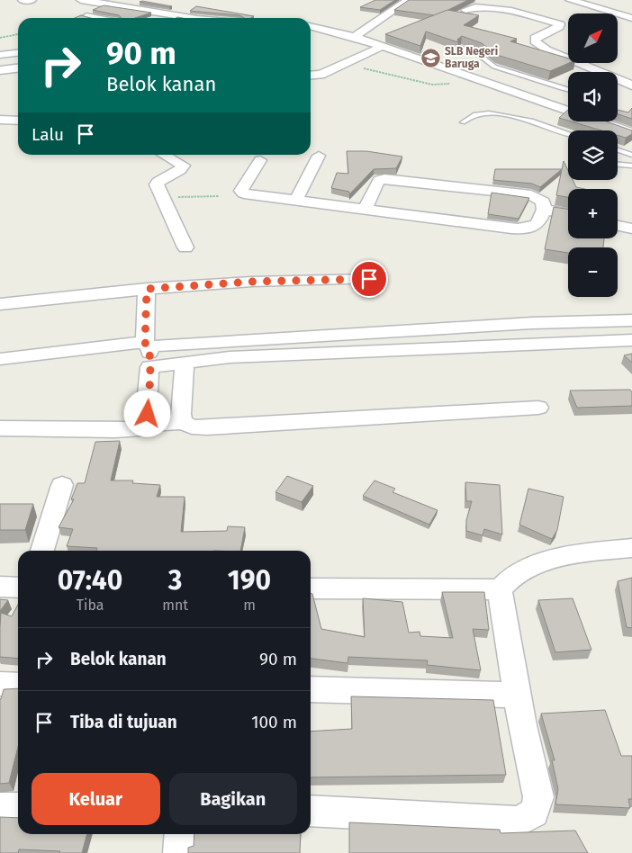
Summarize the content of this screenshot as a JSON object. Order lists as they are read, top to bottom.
{
  "places": {
    "school or university": ["SLB Negeri Baruga"]
  },
  "north": "top right",
  "page": {
    "map_buttons": ["+", "−"],
    "turn": ["90 m", "Belok kanan"],
    "then": "Lalu",
    "eta": [
      "07:40",
      "Tiba",
      "3",
      "mnt",
      "190",
      "m"
    ],
    "list": [
      {
        "name": "Belok kanan",
        "value": "90 m"
      },
      {
        "name": "Tiba di tujuan",
        "value": "100 m"
      }
    ],
    "buttons": ["Keluar", "Bagikan"]
  }
}
